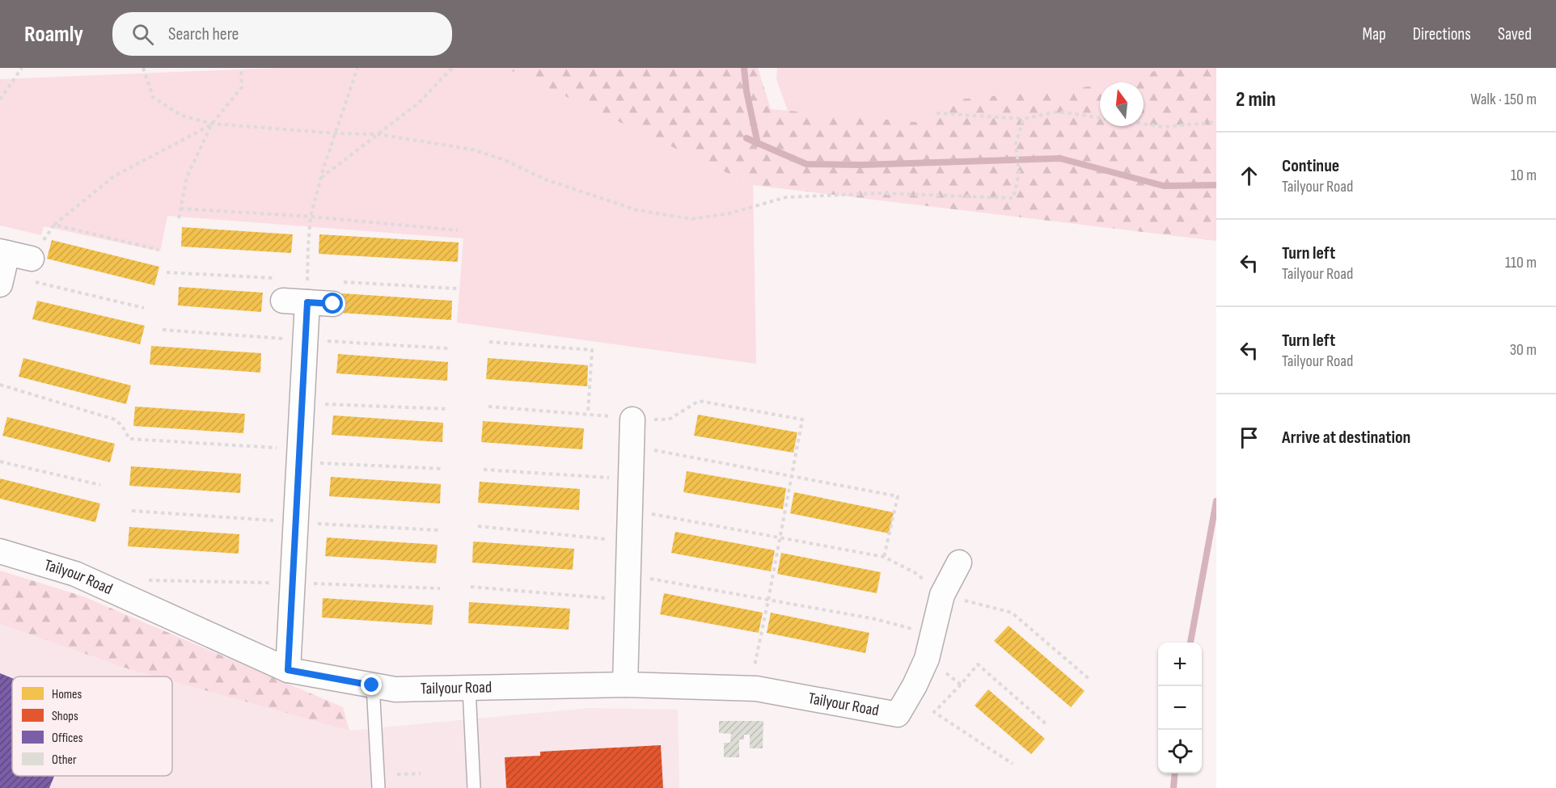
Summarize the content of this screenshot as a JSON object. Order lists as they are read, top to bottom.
{
  "streets": {
    "street": ["Tailyour Road"]
  },
  "legend": [
    "Homes",
    "Shops",
    "Offices",
    "Other"
  ],
  "north": "top",
  "page": {
    "header": "Roamly",
    "search": "Search here",
    "nav": ["Map", "Directions", "Saved"],
    "heading": ["2 min", "Walk · 150 m"],
    "list": [
      ["Continue", "Tailyour Road", "10 m"],
      ["Turn left", "Tailyour Road", "110 m"],
      ["Turn left", "Tailyour Road", "30 m"],
      "Arrive at destination"
    ],
    "map_buttons": ["+", "−"]
  }
}
